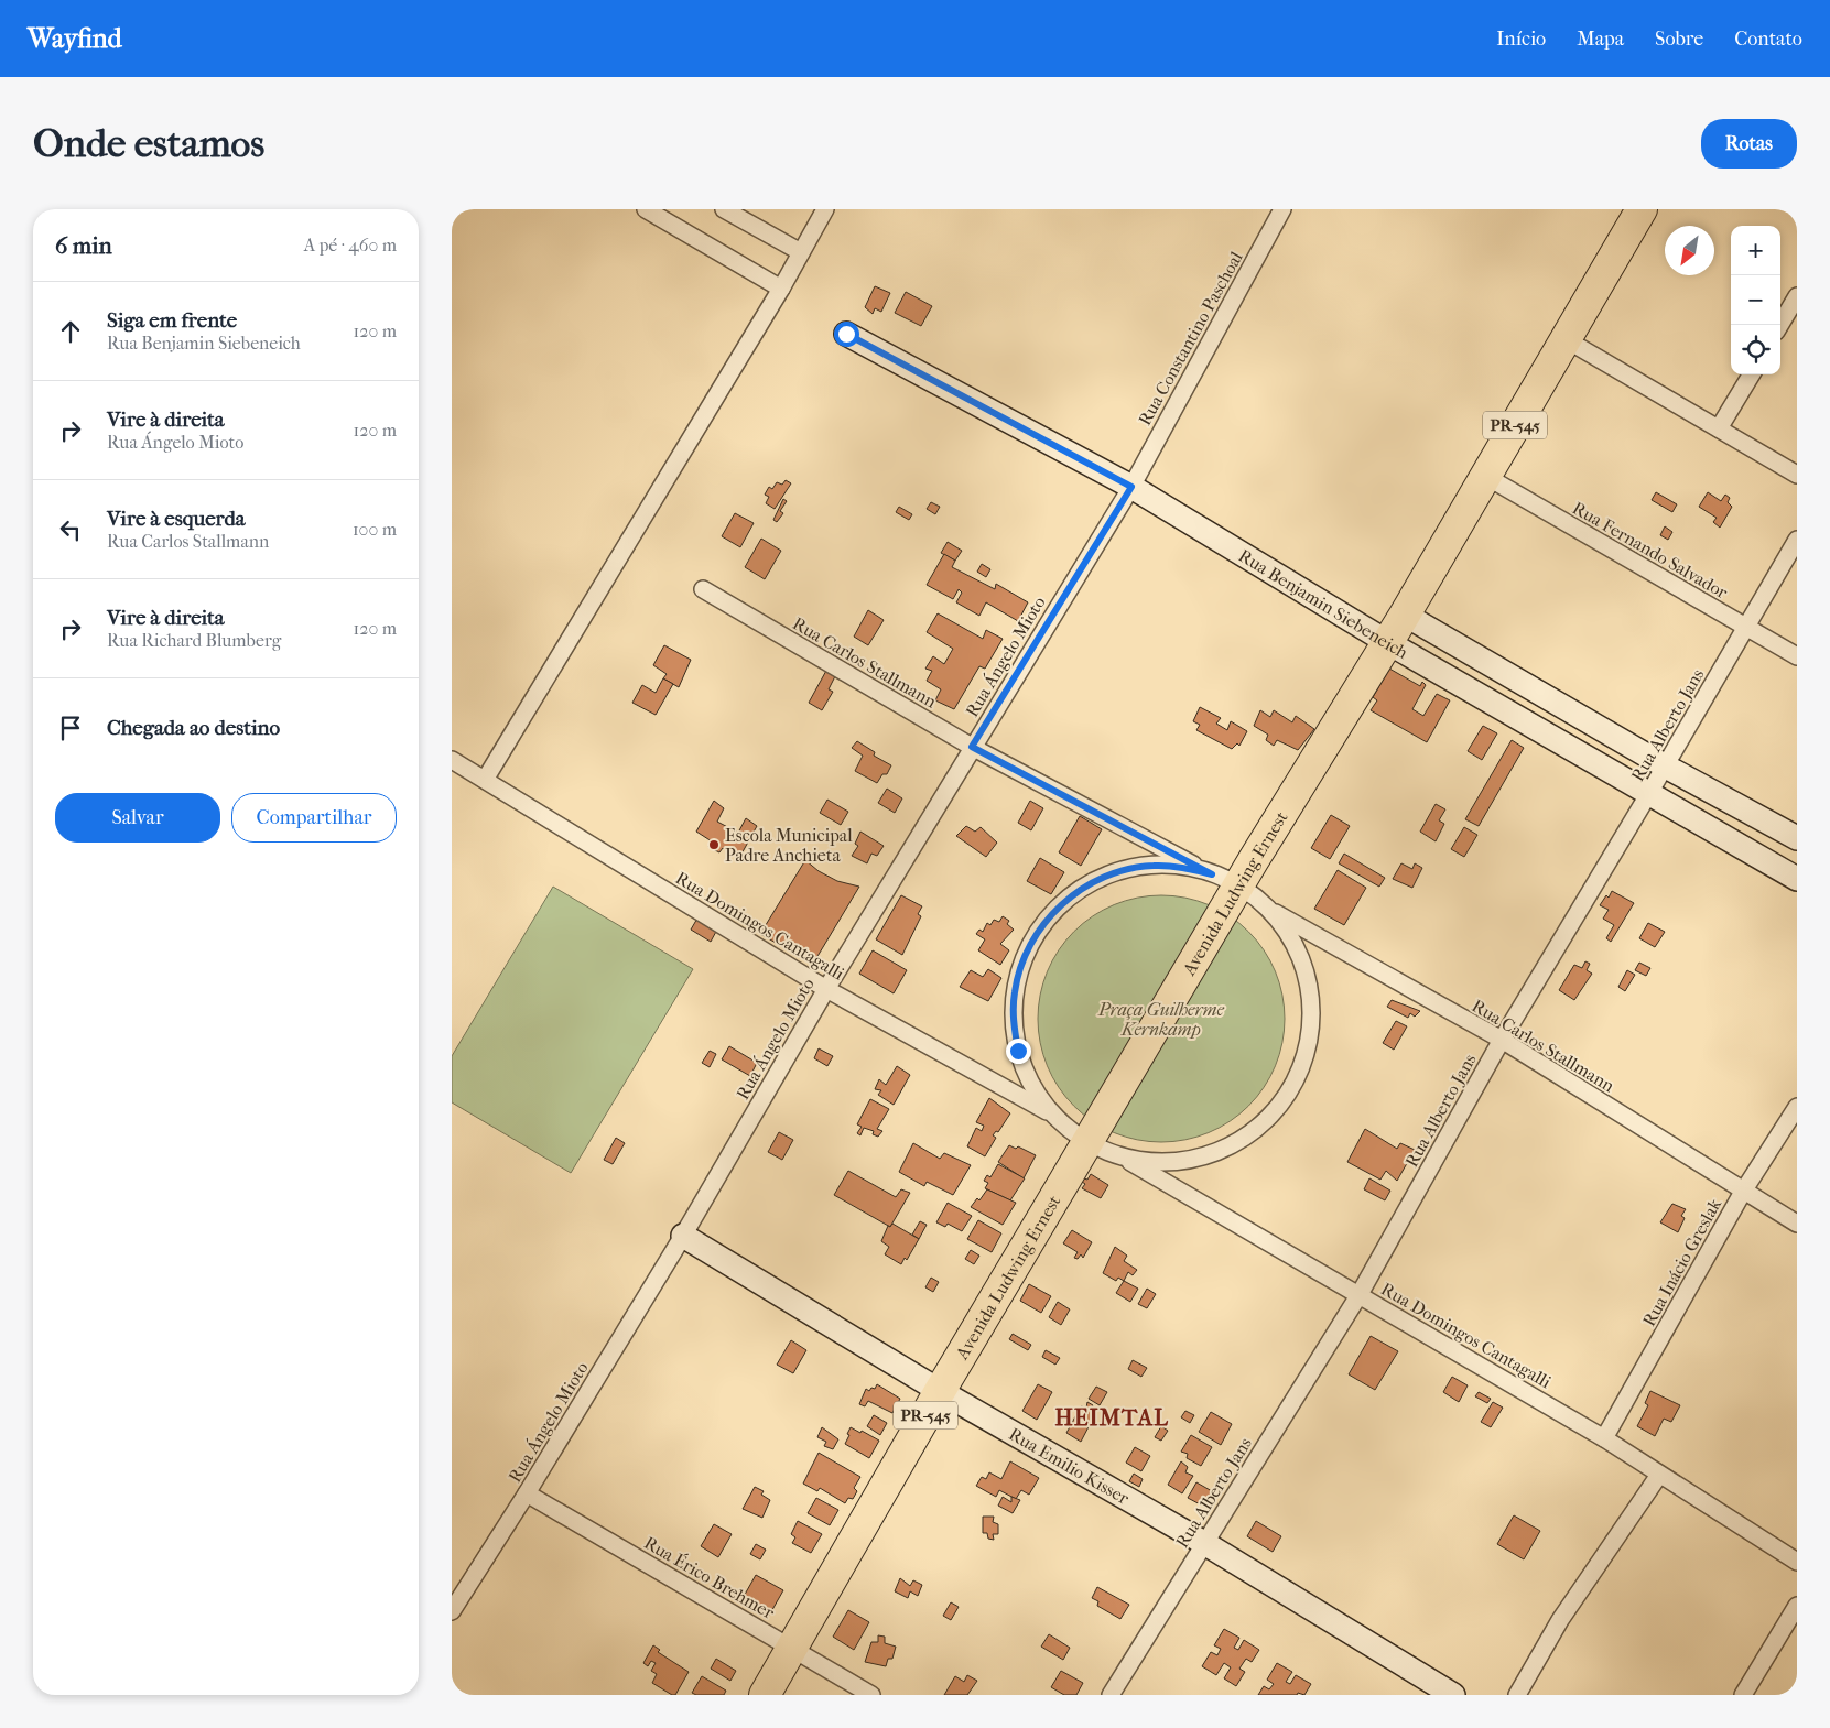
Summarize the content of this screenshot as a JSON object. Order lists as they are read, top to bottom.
{
  "streets": {
    "highway": ["PR-545", "Avenida Ludwing Ernest"],
    "street": [
      "Rua Constantino Paschoal",
      "Rua Fernando Salvador",
      "Rua Benjamin Siebeneich",
      "Rua Ángelo Mioto",
      "Rua Carlos Stallmann",
      "Rua Alberto Jans",
      "Rua Domingos Cantagalli",
      "Rua Inácio Greslak",
      "Rua Emilio Kisser",
      "Rua Érico Brehmer"
    ]
  },
  "crossings": [
    ["Rua Constantino Paschoal", "Rua Benjamin Siebeneich"],
    ["Rua Constantino Paschoal", "Rua Ángelo Mioto"],
    ["Rua Fernando Salvador", "Rua Alberto Jans"],
    ["Rua Fernando Salvador", "Avenida Ludwing Ernest"],
    ["Rua Benjamin Siebeneich", "Rua Ángelo Mioto"],
    ["Rua Benjamin Siebeneich", "Rua Alberto Jans"],
    ["Rua Benjamin Siebeneich", "Avenida Ludwing Ernest"],
    ["Rua Ángelo Mioto", "Rua Carlos Stallmann"],
    ["Rua Ángelo Mioto", "Rua Domingos Cantagalli"],
    ["Rua Ángelo Mioto", "Rua Emilio Kisser"],
    ["Rua Ángelo Mioto", "Rua Érico Brehmer"],
    ["Rua Carlos Stallmann", "Rua Alberto Jans"],
    ["Rua Carlos Stallmann", "Avenida Ludwing Ernest"],
    ["Rua Carlos Stallmann", "Rua Inácio Greslak"],
    ["Rua Alberto Jans", "Rua Domingos Cantagalli"],
    ["Rua Alberto Jans", "Rua Emilio Kisser"],
    ["Avenida Ludwing Ernest", "Rua Domingos Cantagalli"],
    ["Avenida Ludwing Ernest", "Rua Emilio Kisser"],
    ["Avenida Ludwing Ernest", "Rua Érico Brehmer"],
    ["Rua Domingos Cantagalli", "Rua Inácio Greslak"]
  ],
  "districts": ["HEIMTAL"],
  "parks": ["Praça Guilherme Kernkamp"],
  "places": ["Escola Municipal Padre Anchieta"],
  "north": "bottom left",
  "page": {
    "header": "Wayfind",
    "nav": [
      "Início",
      "Mapa",
      "Sobre",
      "Contato"
    ],
    "buttons": [
      "Rotas",
      ["Salvar", "Compartilhar"]
    ],
    "title": "Onde estamos",
    "heading": ["6 min", "A pé · 460 m"],
    "map_buttons": ["+", "−"],
    "list": [
      ["Siga em frente", "Rua Benjamin Siebeneich", "120 m"],
      ["Vire à direita", "Rua Ángelo Mioto", "120 m"],
      ["Vire à esquerda", "Rua Carlos Stallmann", "100 m"],
      ["Vire à direita", "Rua Richard Blumberg", "120 m"],
      "Chegada ao destino"
    ]
  }
}
